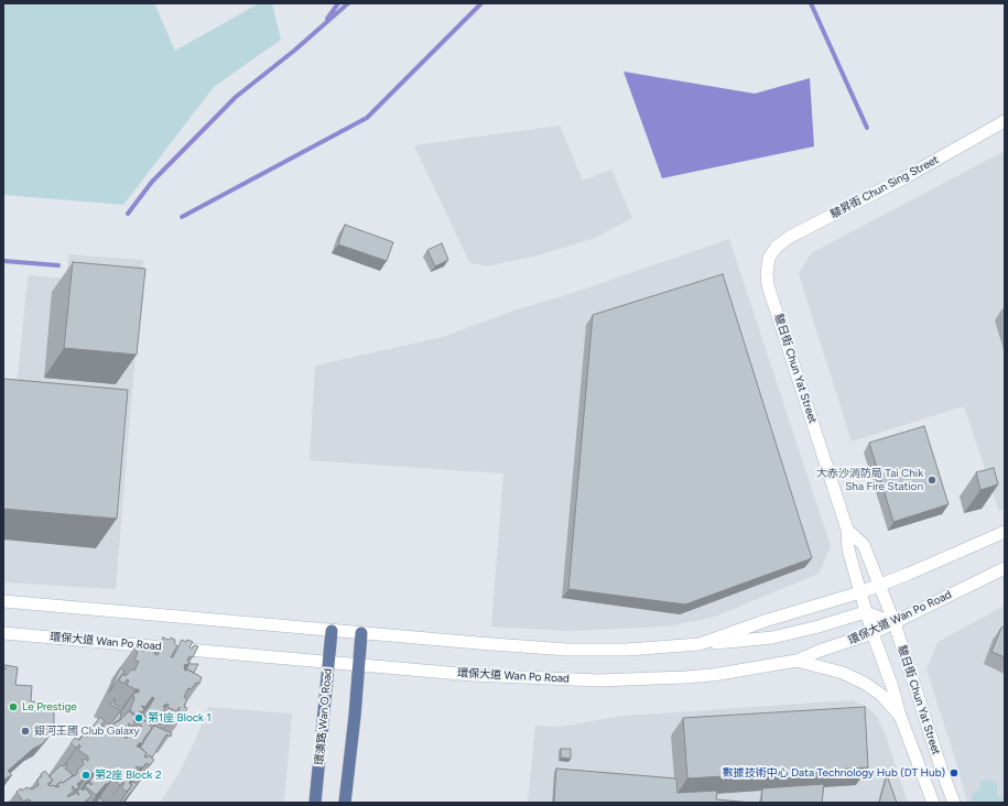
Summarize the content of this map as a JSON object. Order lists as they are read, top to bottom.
{
  "streets": {
    "main road": [
      "駿昇街 Chun Sing Street",
      "駿日街 Chun Yat Street",
      "環保大道 Wan Po Road",
      "環澳路 Wan O Road"
    ]
  },
  "crossings": [
    ["駿昇街 Chun Sing Street", "駿日街 Chun Yat Street"],
    ["駿日街 Chun Yat Street", "環保大道 Wan Po Road"],
    ["環保大道 Wan Po Road", "環澳路 Wan O Road"]
  ],
  "places": [
    "大赤沙消防局 Tai Chik Sha Fire Station",
    "Le Prestige",
    "第1座 Block 1",
    "銀河王國 Club Galaxy",
    "數據技術中心 Data Technology Hub (DT Hub)",
    "第2座 Block 2"
  ]
}
